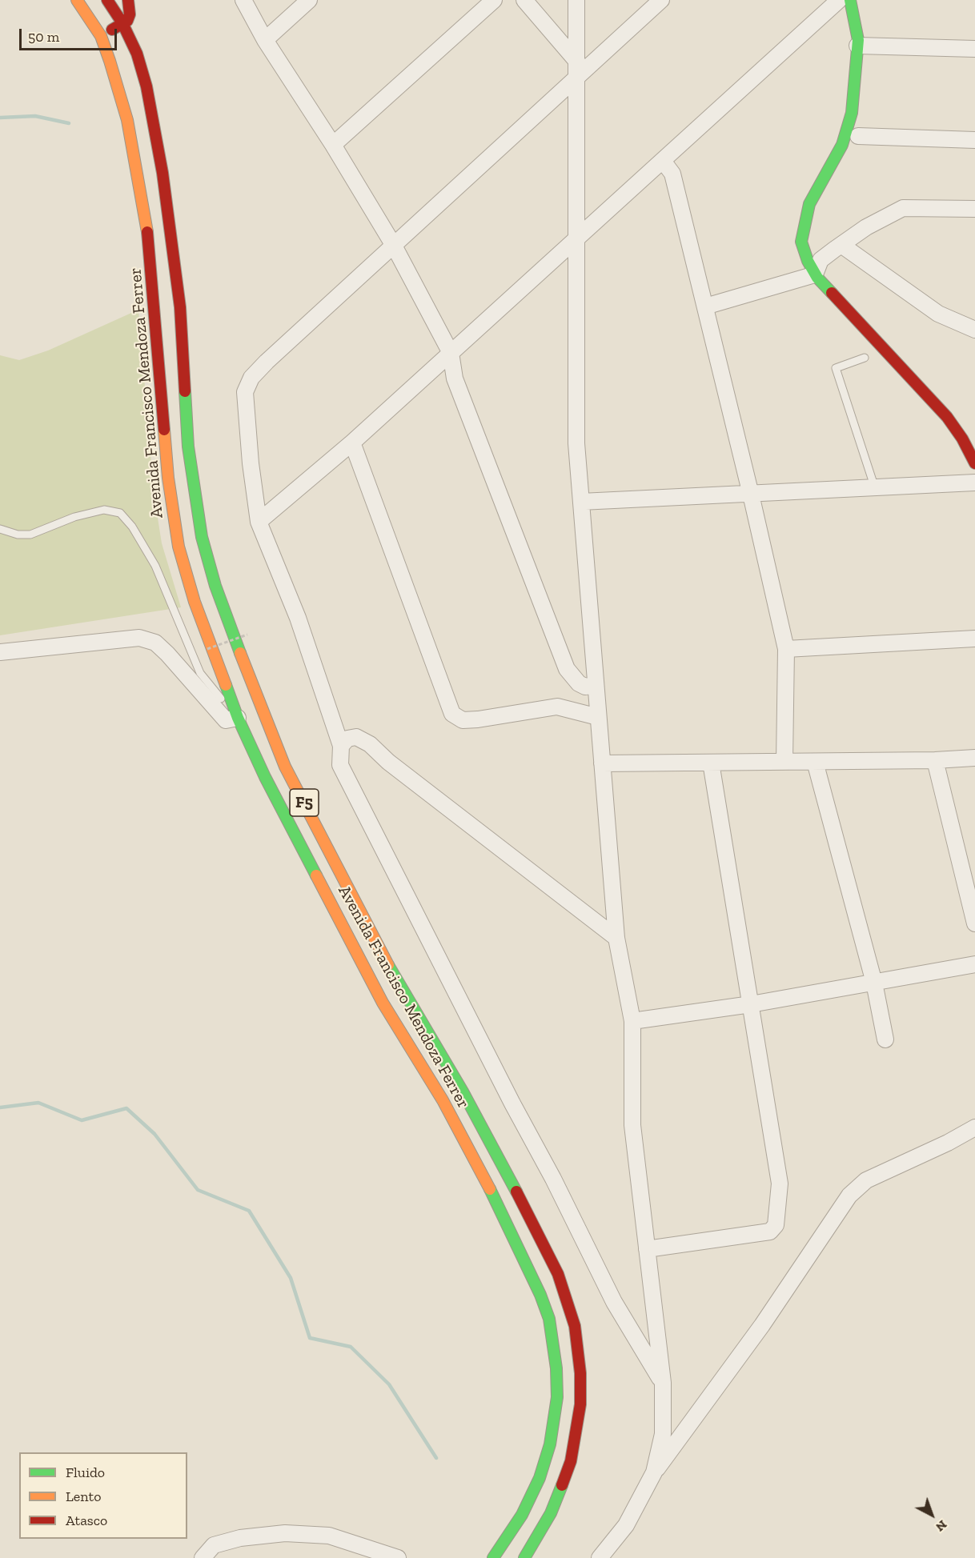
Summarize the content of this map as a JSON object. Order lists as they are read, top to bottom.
{
  "streets": {
    "main road": ["Avenida Francisco Mendoza Ferrer", "F5"]
  },
  "legend": ["Fluido", "Lento", "Atasco"],
  "scale_bar": "50 m",
  "north": "bottom right"
}
